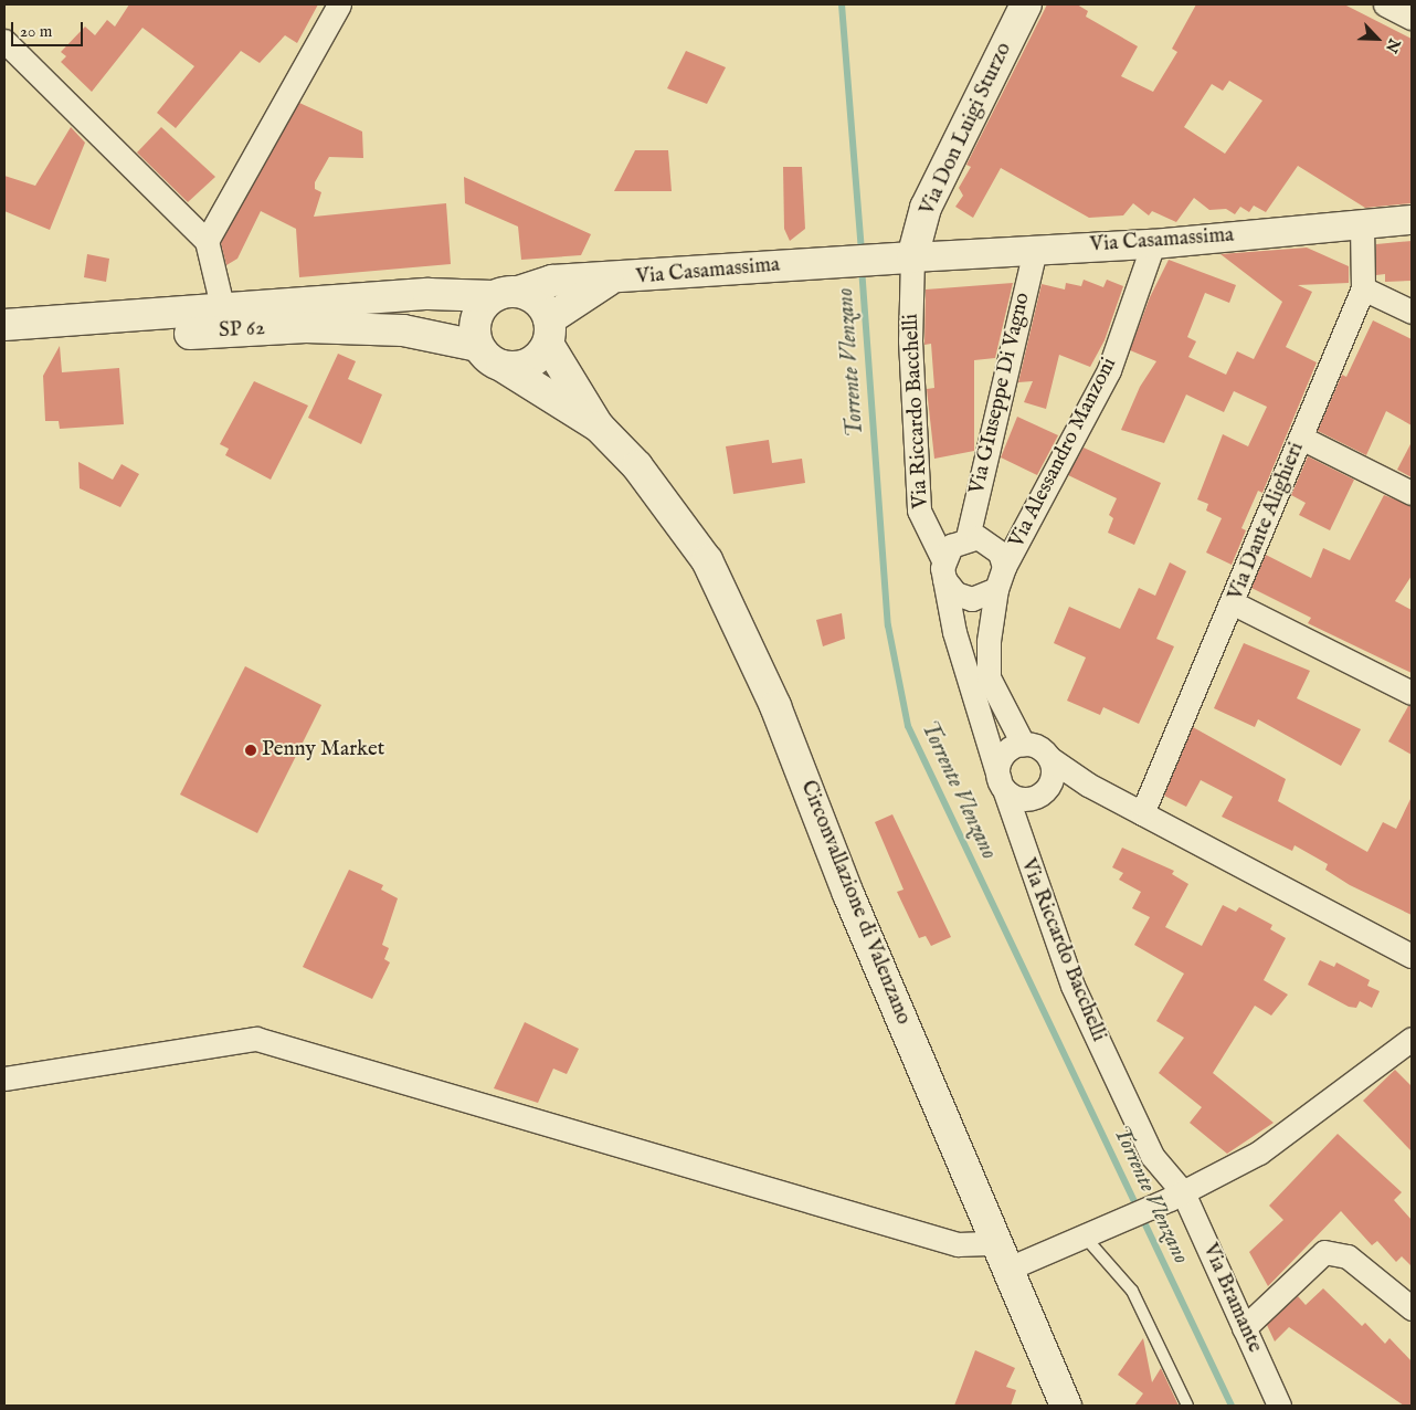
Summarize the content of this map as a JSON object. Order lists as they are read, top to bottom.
{
  "streets": {
    "main road": [
      "Via Don Luigi Sturzo",
      "Via Casamassima",
      "SP 62",
      "Circonvallazione di Valenzano"
    ],
    "street": [
      "Via GIuseppe Di Vagno",
      "Via Riccardo Bacchelli",
      "Via Alessandro Manzoni",
      "Via Dante Alighieri",
      "Via Bramante"
    ]
  },
  "crossings": [
    ["Via Don Luigi Sturzo", "Via Casamassima"],
    ["Via Don Luigi Sturzo", "Via Riccardo Bacchelli"],
    ["Via Casamassima", "SP 62"],
    ["Via Casamassima", "Via GIuseppe Di Vagno"],
    ["Via Casamassima", "Via Riccardo Bacchelli"],
    ["Via Casamassima", "Via Alessandro Manzoni"],
    ["Via Casamassima", "Via Dante Alighieri"],
    ["Via GIuseppe Di Vagno", "Via Riccardo Bacchelli"],
    ["Via GIuseppe Di Vagno", "Via Alessandro Manzoni"],
    ["Via Riccardo Bacchelli", "Via Alessandro Manzoni"],
    ["Via Riccardo Bacchelli", "Via Bramante"]
  ],
  "water": ["Torrente Vlenzano"],
  "places": ["Penny Market"],
  "scale_bar": "20 m",
  "north": "bottom right"
}
